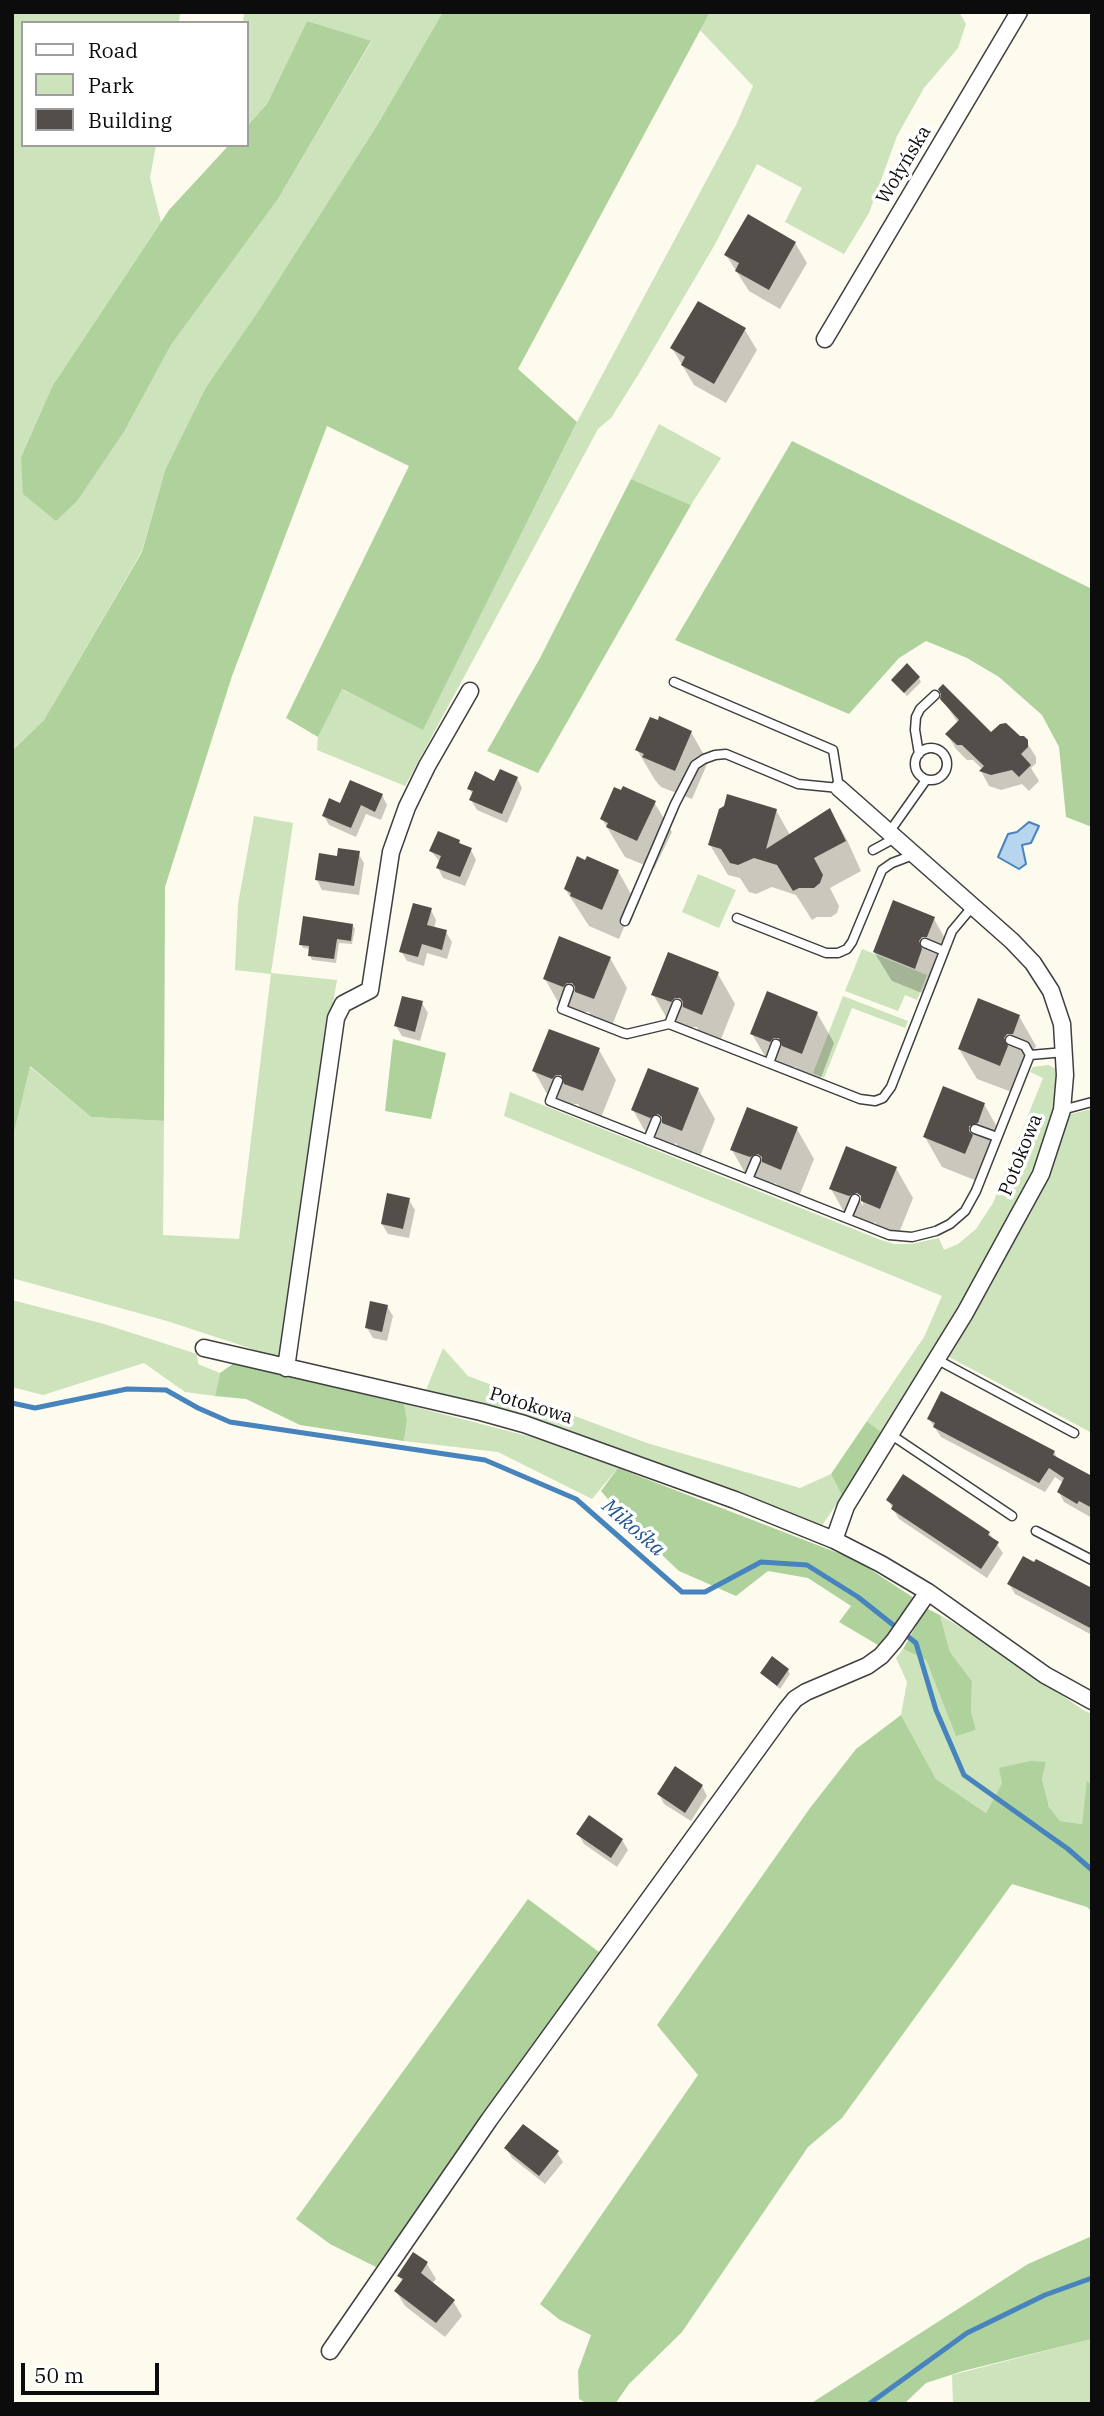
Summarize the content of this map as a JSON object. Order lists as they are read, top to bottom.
{
  "streets": {
    "street": ["Wołyńska", "Potokowa"]
  },
  "water": ["Mikośka"],
  "legend": ["Road", "Park", "Building"],
  "scale_bar": "50 m"
}
